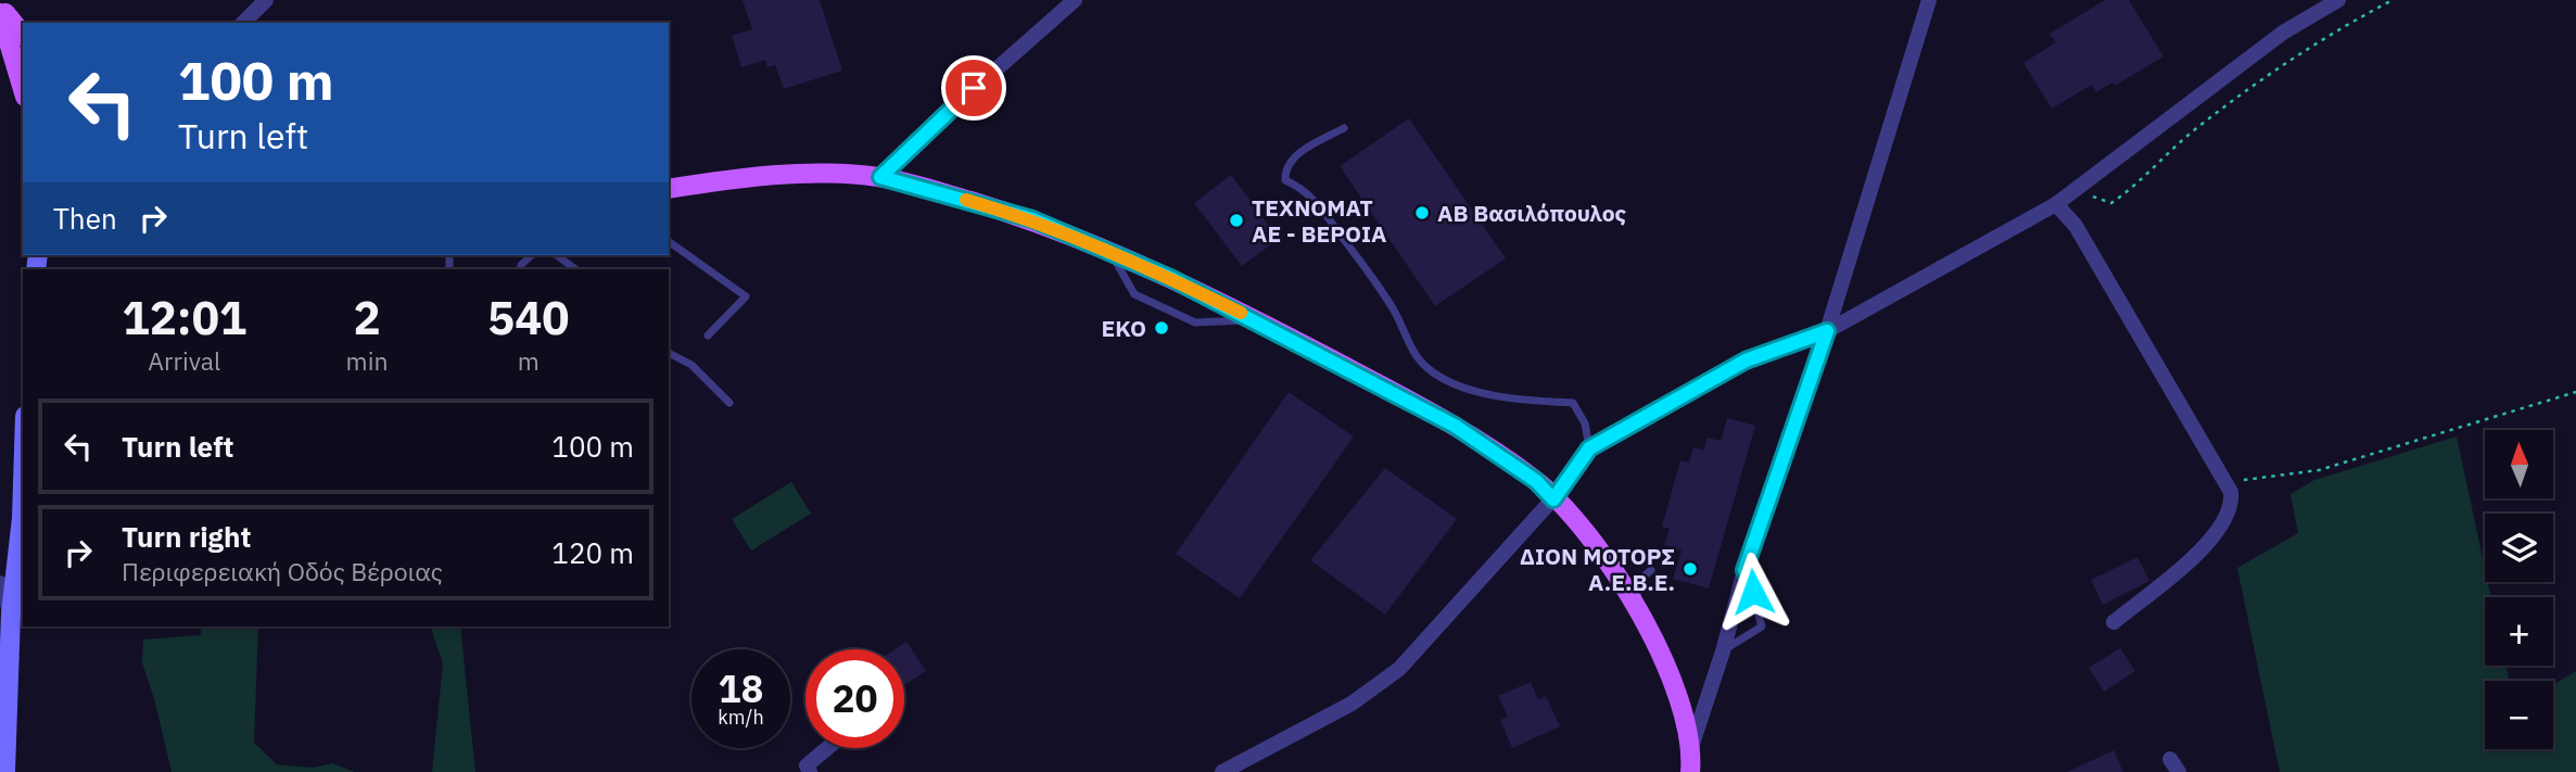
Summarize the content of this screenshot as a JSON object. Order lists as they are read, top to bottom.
{
  "places": [
    "ΑΒ Βασιλόπουλος",
    "ΤΕΧΝΟΜΑΤ ΑΕ - ΒΕΡΟΙΑ",
    "EKO",
    "ΔΙΟΝ ΜΟΤΟΡΣ Α.Ε.Β.Ε."
  ],
  "north": "top",
  "page": {
    "turn": ["100 m", "Turn left"],
    "then": "Then",
    "eta": [
      "12:01",
      "Arrival",
      "2",
      "min",
      "540",
      "m"
    ],
    "list": [
      {
        "name": "Turn left",
        "value": "100 m"
      },
      {
        "name": "Turn right",
        "note": "Περιφερειακή Οδός Βέροιας",
        "value": "120 m"
      }
    ],
    "map_buttons": ["+", "−"],
    "speed": "18 km/h",
    "limit": "20"
  }
}
